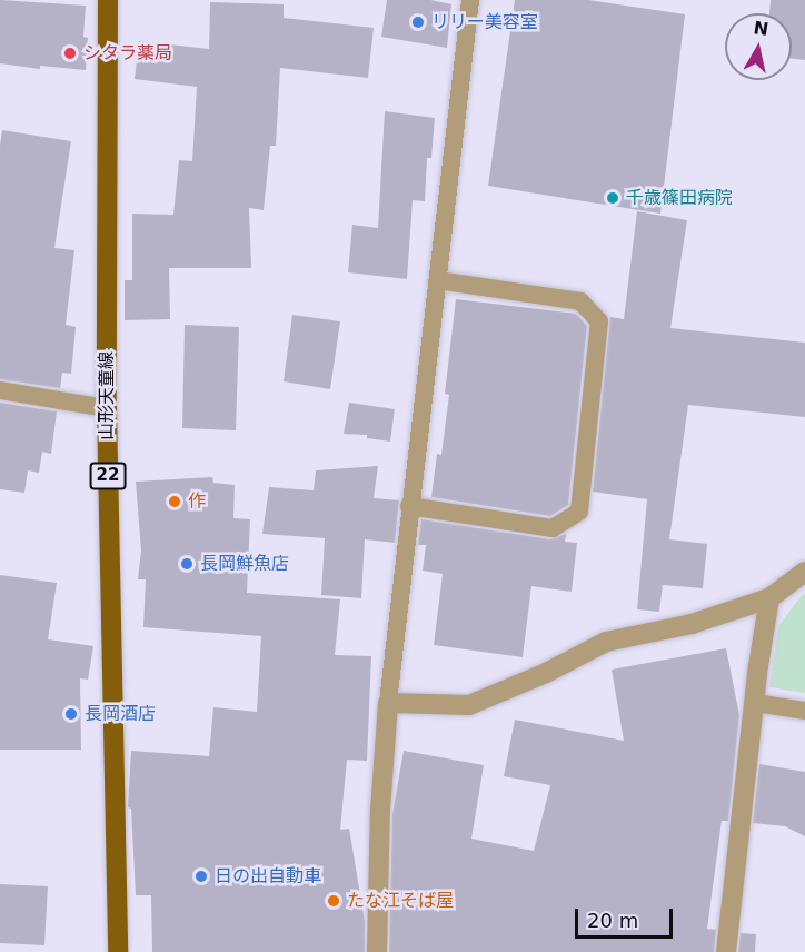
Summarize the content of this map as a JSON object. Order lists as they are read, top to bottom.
{
  "streets": {
    "main road": ["山形天童線", "22"]
  },
  "places": [
    "リリー美容室",
    "シタラ薬局",
    "千歳篠田病院",
    "作",
    "長岡鮮魚店",
    "長岡酒店",
    "日の出自動車",
    "たな江そば屋"
  ],
  "scale_bar": "20 m",
  "north": "top"
}
